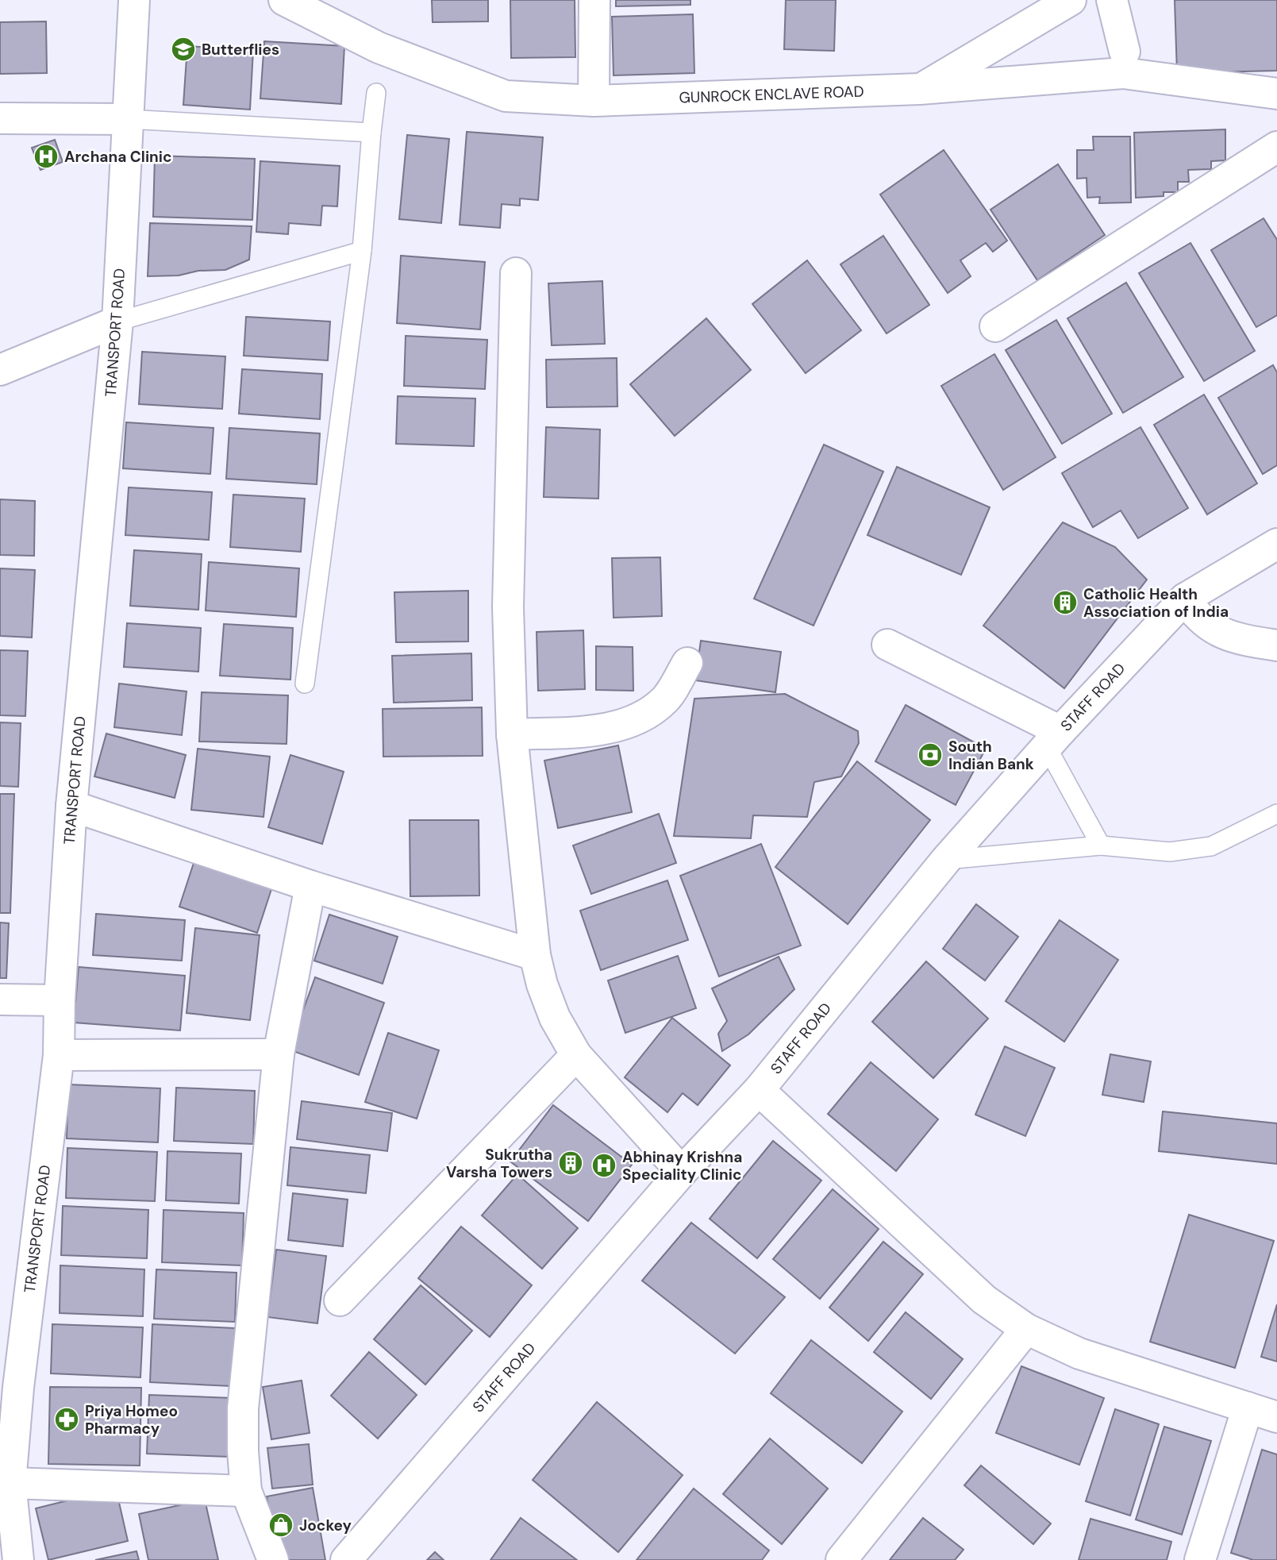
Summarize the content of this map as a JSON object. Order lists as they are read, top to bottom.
{
  "streets": {
    "street": ["GUNROCK ENCLAVE ROAD", "TRANSPORT ROAD", "STAFF ROAD"]
  },
  "places": {
    "school or university": ["Butterflies"],
    "hospital": ["Archana Clinic", "Abhinay Krishna Speciality Clinic"],
    "building": ["Catholic Health Association of India", "Sukrutha Varsha Towers"],
    "bank": ["South Indian Bank"],
    "pharmacy": ["Priya Homeo Pharmacy"],
    "shop": ["Jockey"]
  }
}
